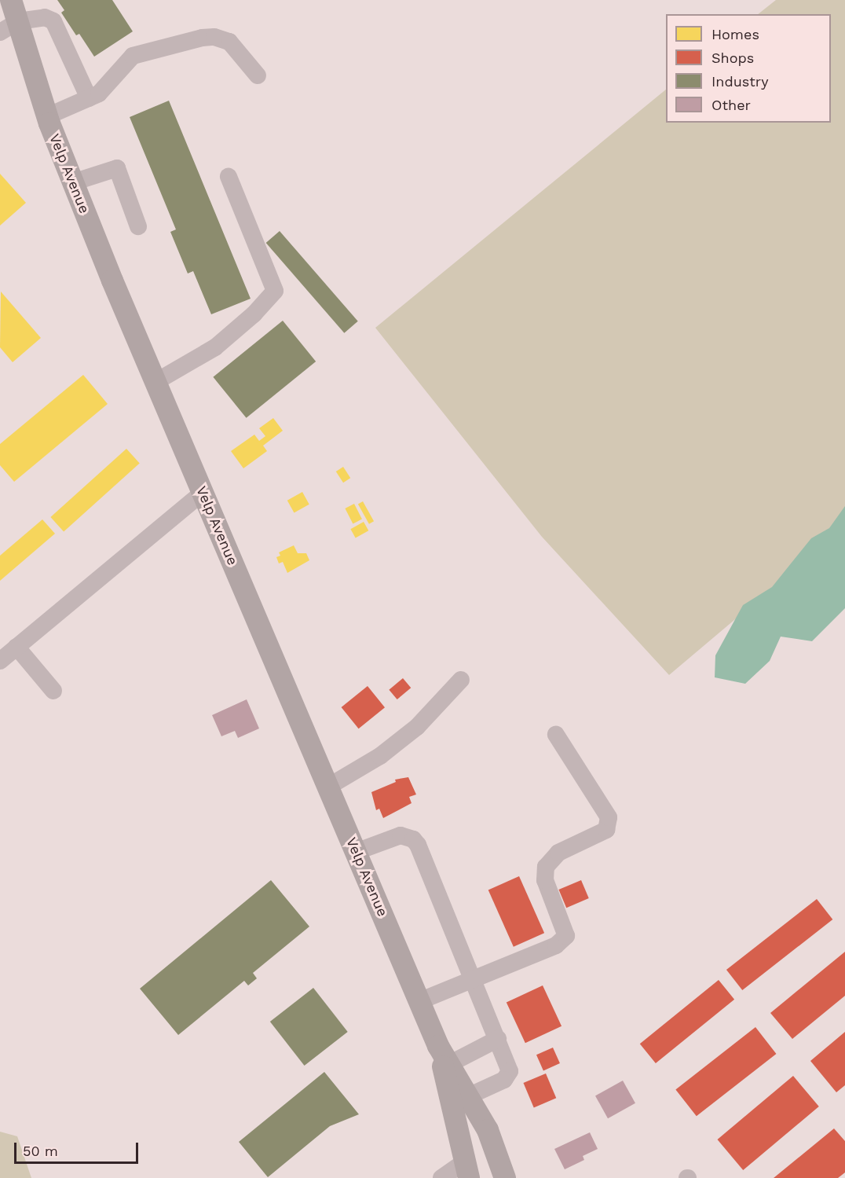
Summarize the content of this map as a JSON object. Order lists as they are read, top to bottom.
{
  "streets": {
    "main road": ["Velp Avenue"]
  },
  "legend": [
    "Homes",
    "Shops",
    "Industry",
    "Other"
  ],
  "scale_bar": "50 m"
}
